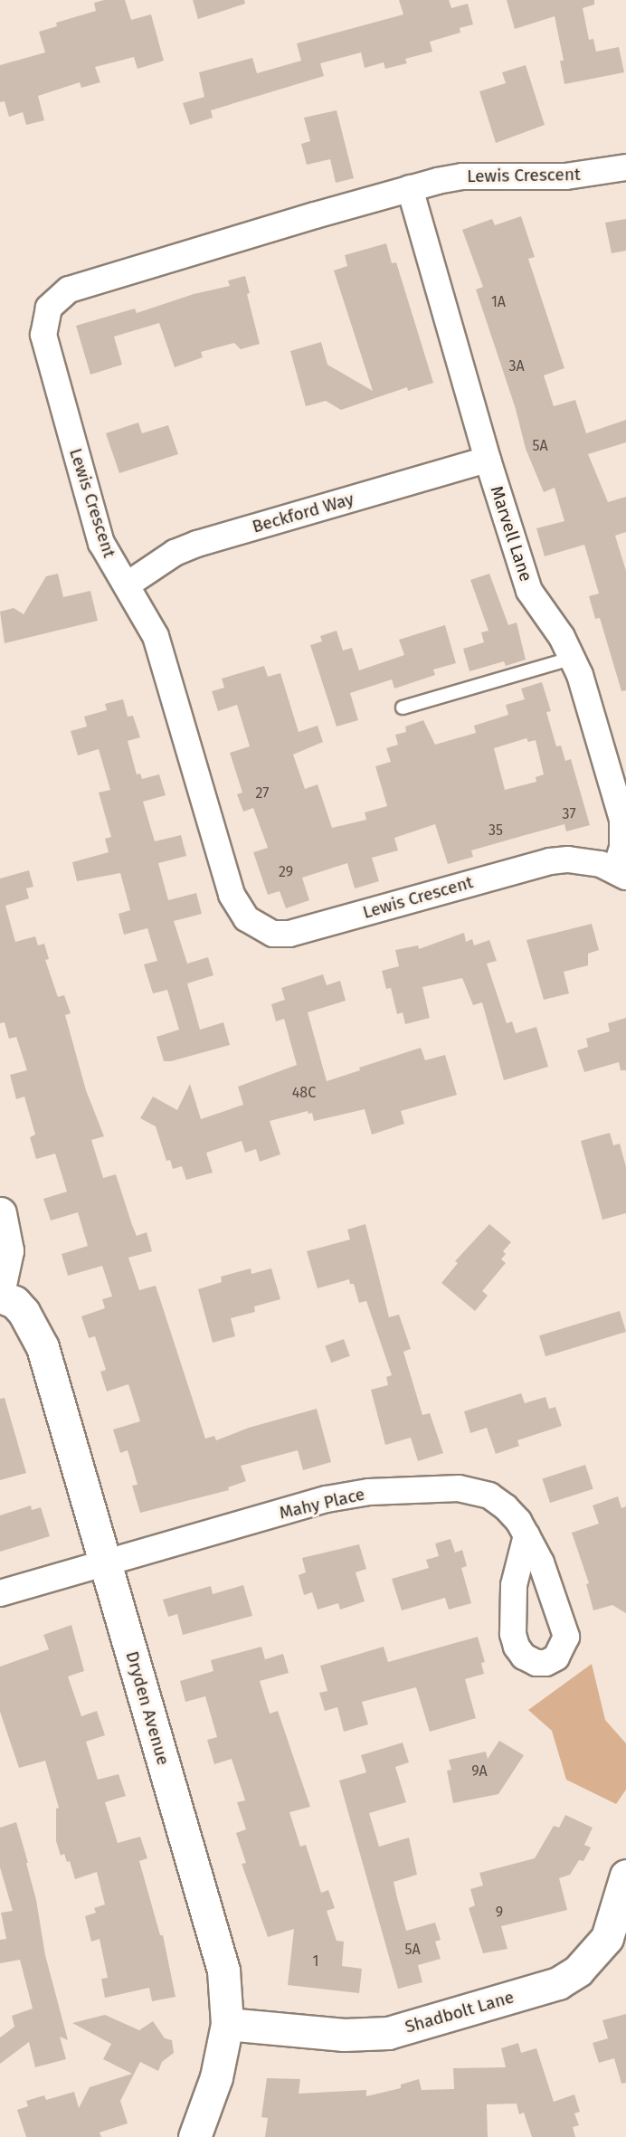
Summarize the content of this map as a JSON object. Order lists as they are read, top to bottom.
{
  "streets": {
    "street": [
      "Lewis Crescent",
      "Beckford Way",
      "Marvell Lane",
      "Mahy Place",
      "Dryden Avenue",
      "Shadbolt Lane"
    ]
  },
  "crossings": [
    ["Lewis Crescent", "Beckford Way"],
    ["Lewis Crescent", "Marvell Lane"],
    ["Beckford Way", "Marvell Lane"],
    ["Mahy Place", "Dryden Avenue"],
    ["Dryden Avenue", "Shadbolt Lane"]
  ],
  "house_numbers": [
    "1A",
    "3A",
    "5A",
    "27",
    "37",
    "35",
    "29",
    "48C",
    "9A",
    "9",
    "5A",
    "1"
  ]
}
